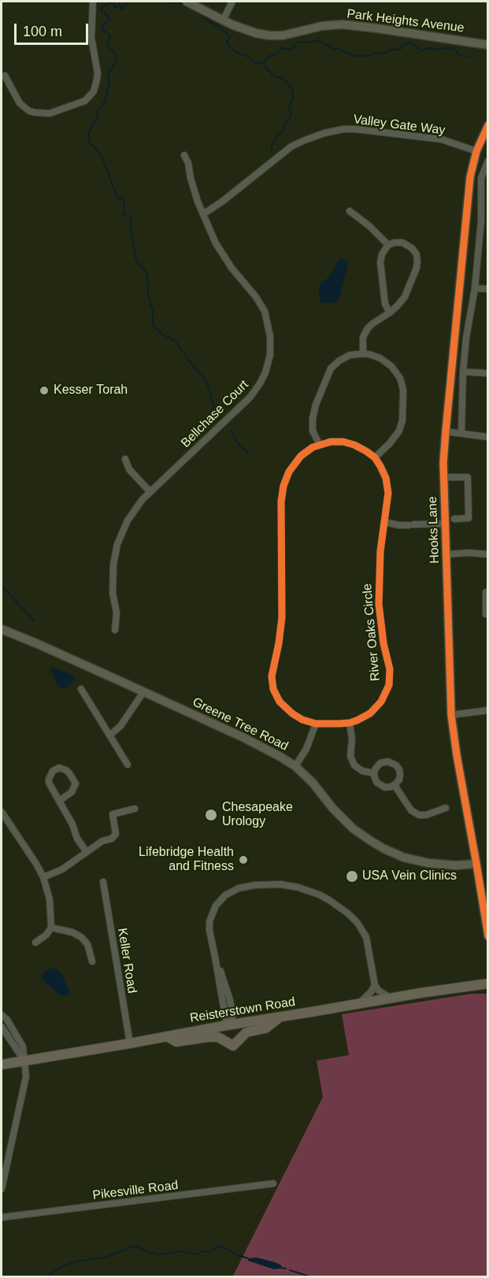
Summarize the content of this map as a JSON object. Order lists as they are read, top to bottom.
{
  "streets": {
    "main road": ["Reisterstown Road"],
    "street": [
      "Park Heights Avenue",
      "Valley Gate Way",
      "Bellchase Court",
      "Hooks Lane",
      "River Oaks Circle",
      "Greene Tree Road",
      "Keller Road",
      "Pikesville Road"
    ]
  },
  "crossings": [
    ["Valley Gate Way", "Bellchase Court"],
    ["Valley Gate Way", "Hooks Lane"],
    ["Hooks Lane", "Greene Tree Road"],
    ["Keller Road", "Reisterstown Road"]
  ],
  "places": [
    "Kesser Torah",
    "Chesapeake Urology",
    "Lifebridge Health and Fitness",
    "USA Vein Clinics"
  ],
  "scale_bar": "100 m"
}
